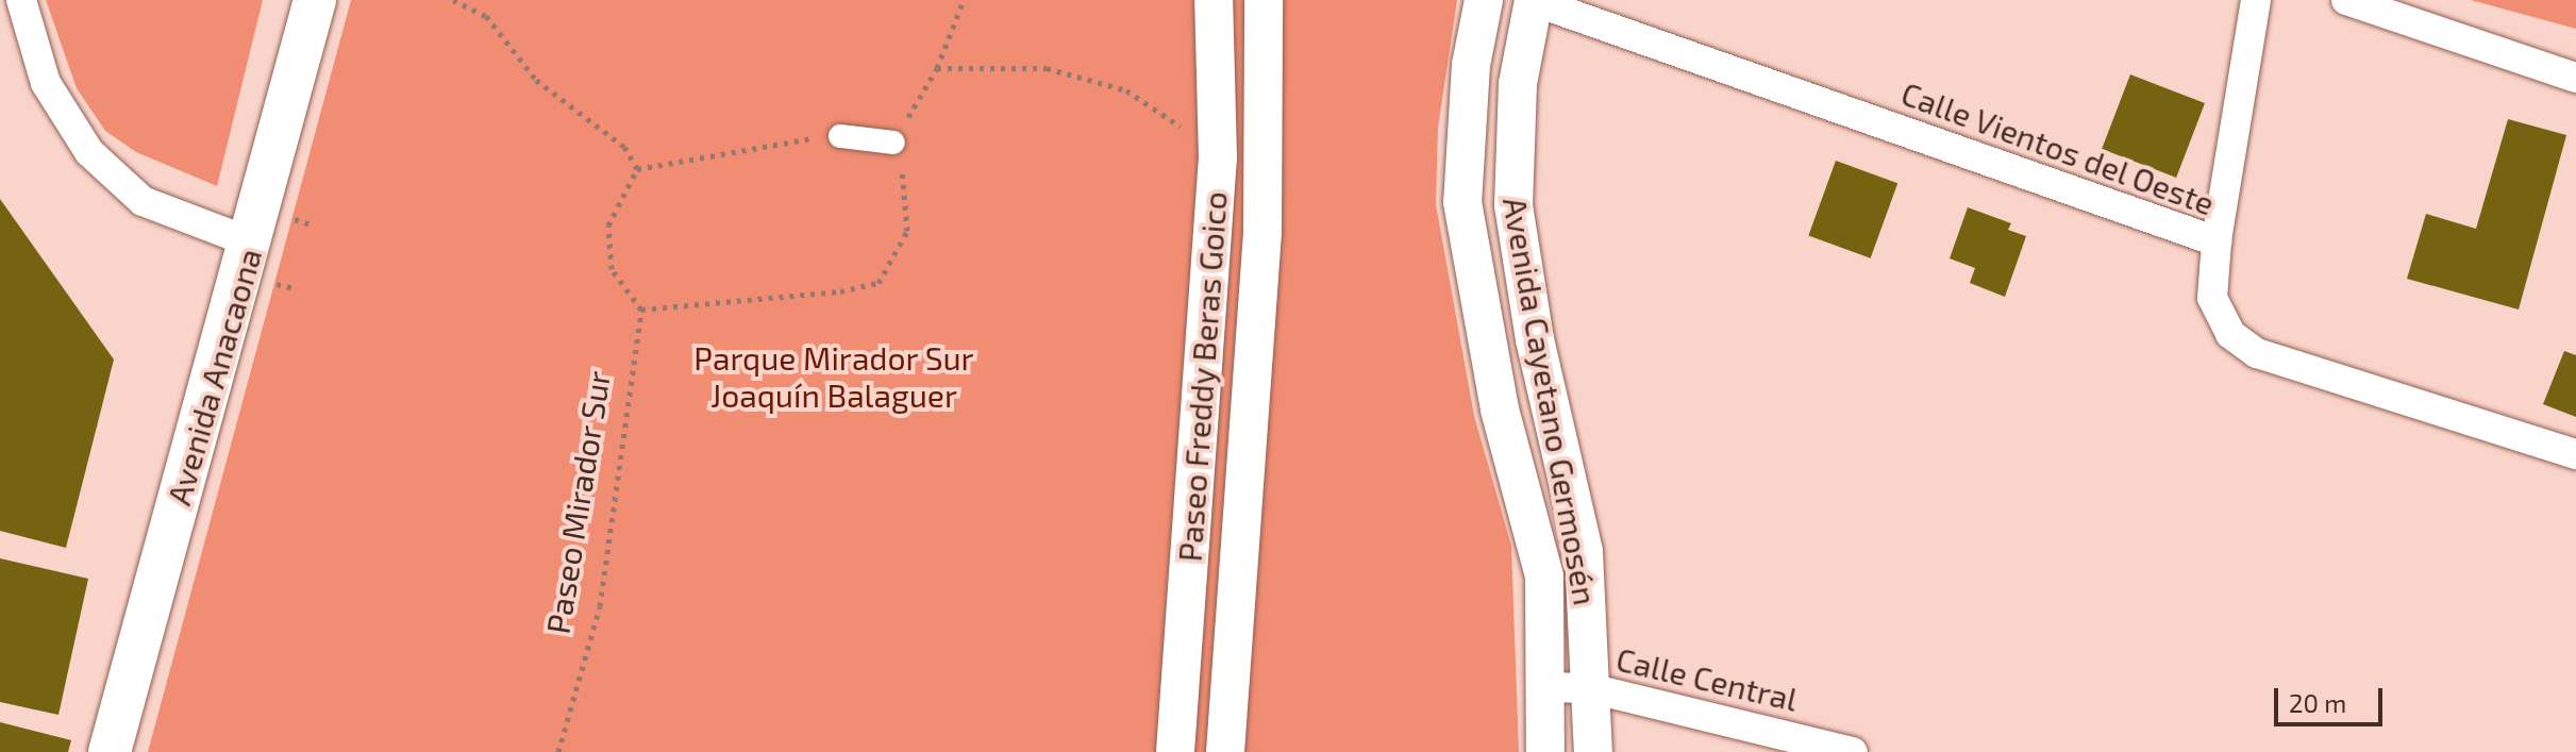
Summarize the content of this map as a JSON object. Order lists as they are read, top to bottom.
{
  "streets": {
    "main road": ["Avenida Anacaona"],
    "street": [
      "Calle Vientos del Oeste",
      "Paseo Freddy Beras Goico",
      "Avenida Cayetano Germosén",
      "Calle Central"
    ],
    "path": ["Paseo Mirador Sur"]
  },
  "crossings": [
    ["Calle Vientos del Oeste", "Avenida Cayetano Germosén"],
    ["Avenida Cayetano Germosén", "Calle Central"]
  ],
  "parks": ["Parque Mirador Sur Joaquín Balaguer"],
  "scale_bar": "20 m"
}
